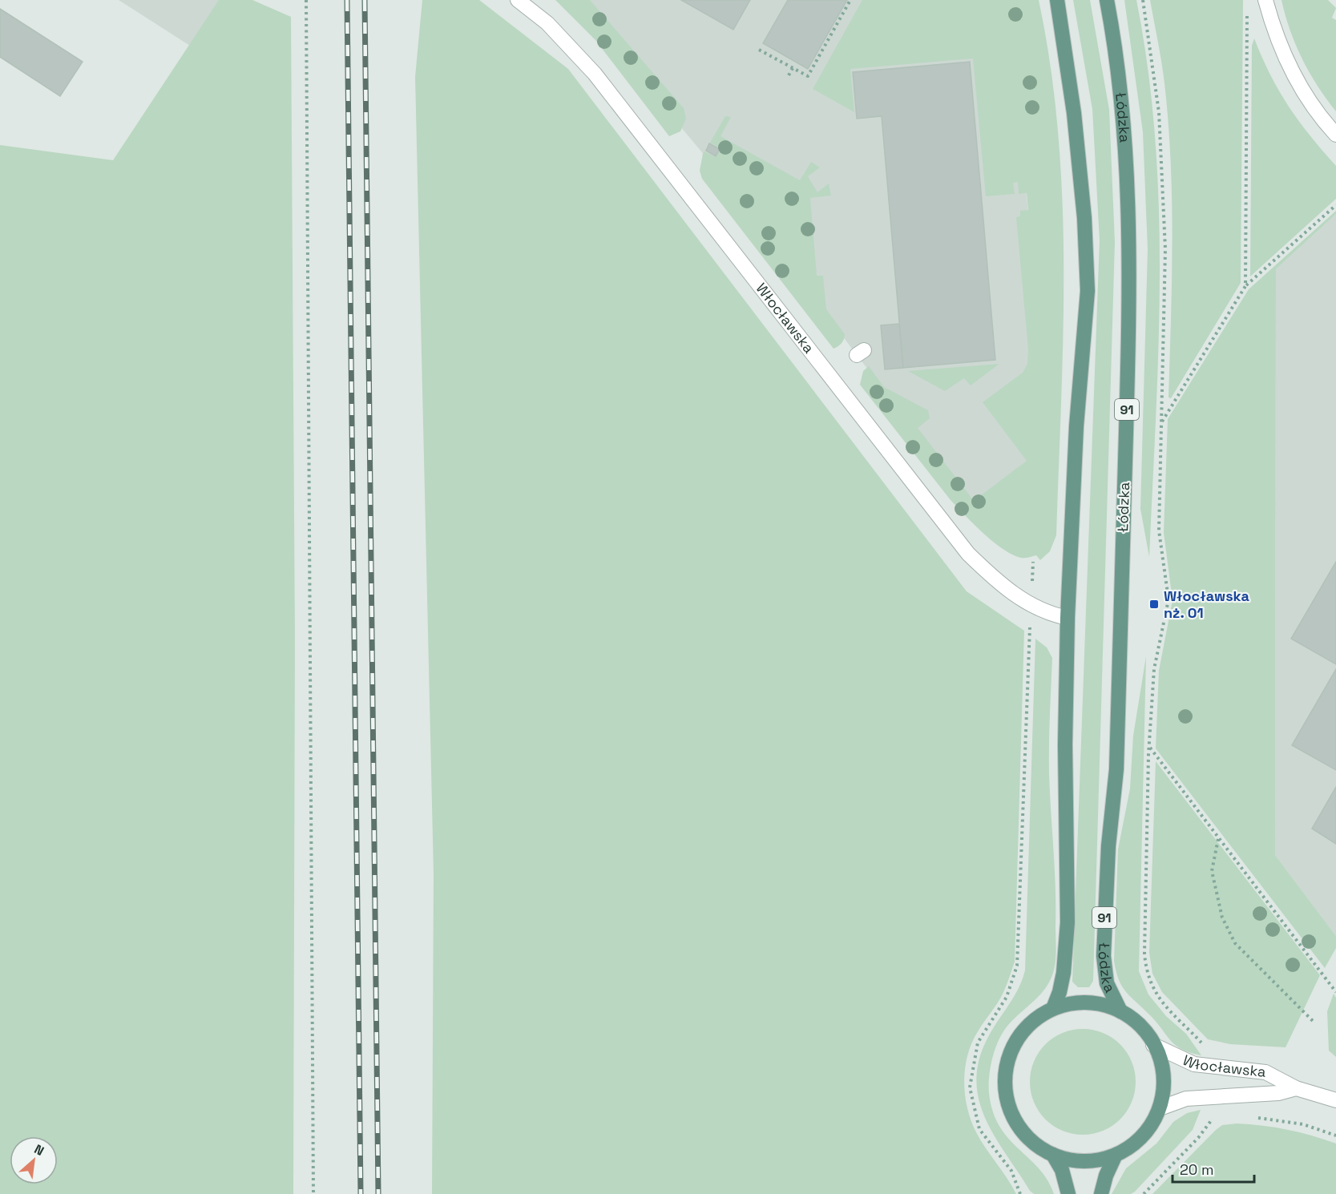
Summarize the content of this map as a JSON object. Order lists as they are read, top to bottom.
{
  "streets": {
    "main road": ["Łódzka", "91"],
    "street": ["Włocławska"]
  },
  "crossings": [
    ["Łódzka", "Włocławska"],
    ["Łódzka", "91"],
    ["Włocławska", "91"]
  ],
  "places": {
    "transit": ["Włocławska nż. 01"]
  },
  "scale_bar": "20 m",
  "north": "top right"
}
